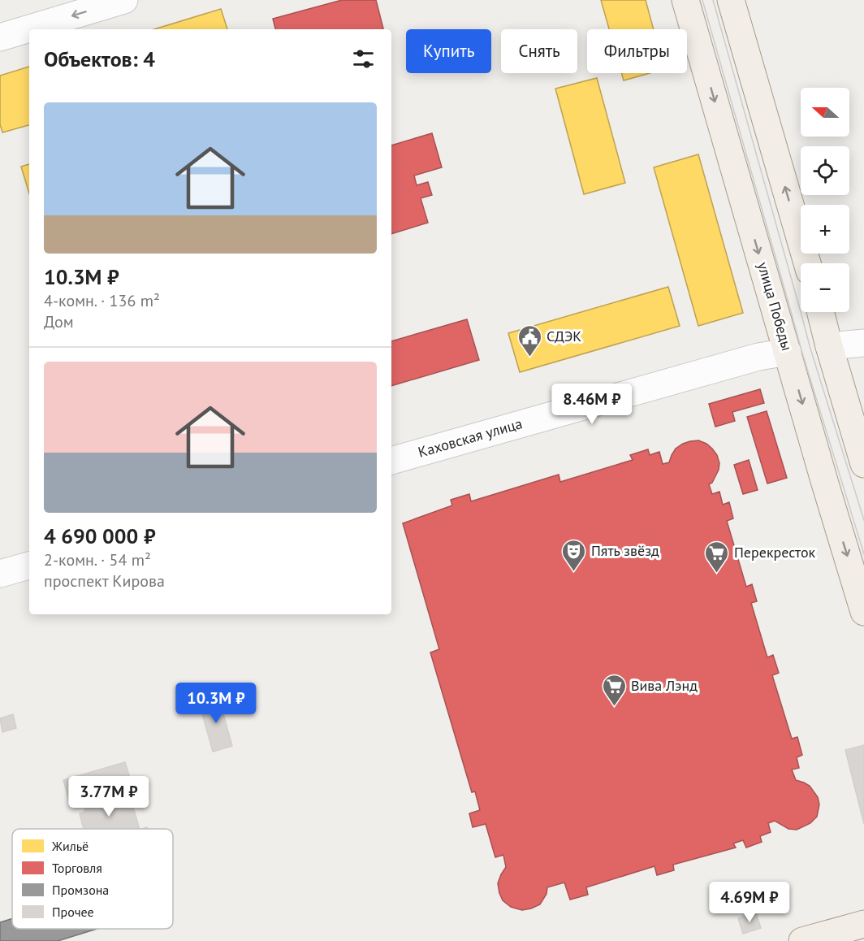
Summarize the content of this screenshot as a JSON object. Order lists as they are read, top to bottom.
{
  "streets": {
    "main road": ["улица Победы", "Каховская улица"]
  },
  "crossings": [
    ["улица Победы", "Каховская улица"]
  ],
  "places": {
    "public building": ["СДЭК"],
    "theatre": ["Пять звёзд"],
    "supermarket": ["Перекресток", "Вива Лэнд"]
  },
  "legend": [
    "Жильё",
    "Торговля",
    "Промзона",
    "Прочее"
  ],
  "north": "left",
  "page": {
    "chip": ["Купить", "Снять", "Фильтры"],
    "heading": "Объектов: 4",
    "map_buttons": ["+", "−"],
    "list": [
      {
        "name": "10.3M ₽",
        "note": "4-комн. · 136 m² · Дом"
      },
      {
        "name": "4 690 000 ₽",
        "note": "2-комн. · 54 m² · проспект Кирова"
      }
    ],
    "price": [
      "8.46M ₽",
      "10.3M ₽",
      "3.77M ₽",
      "4.69M ₽"
    ]
  }
}
